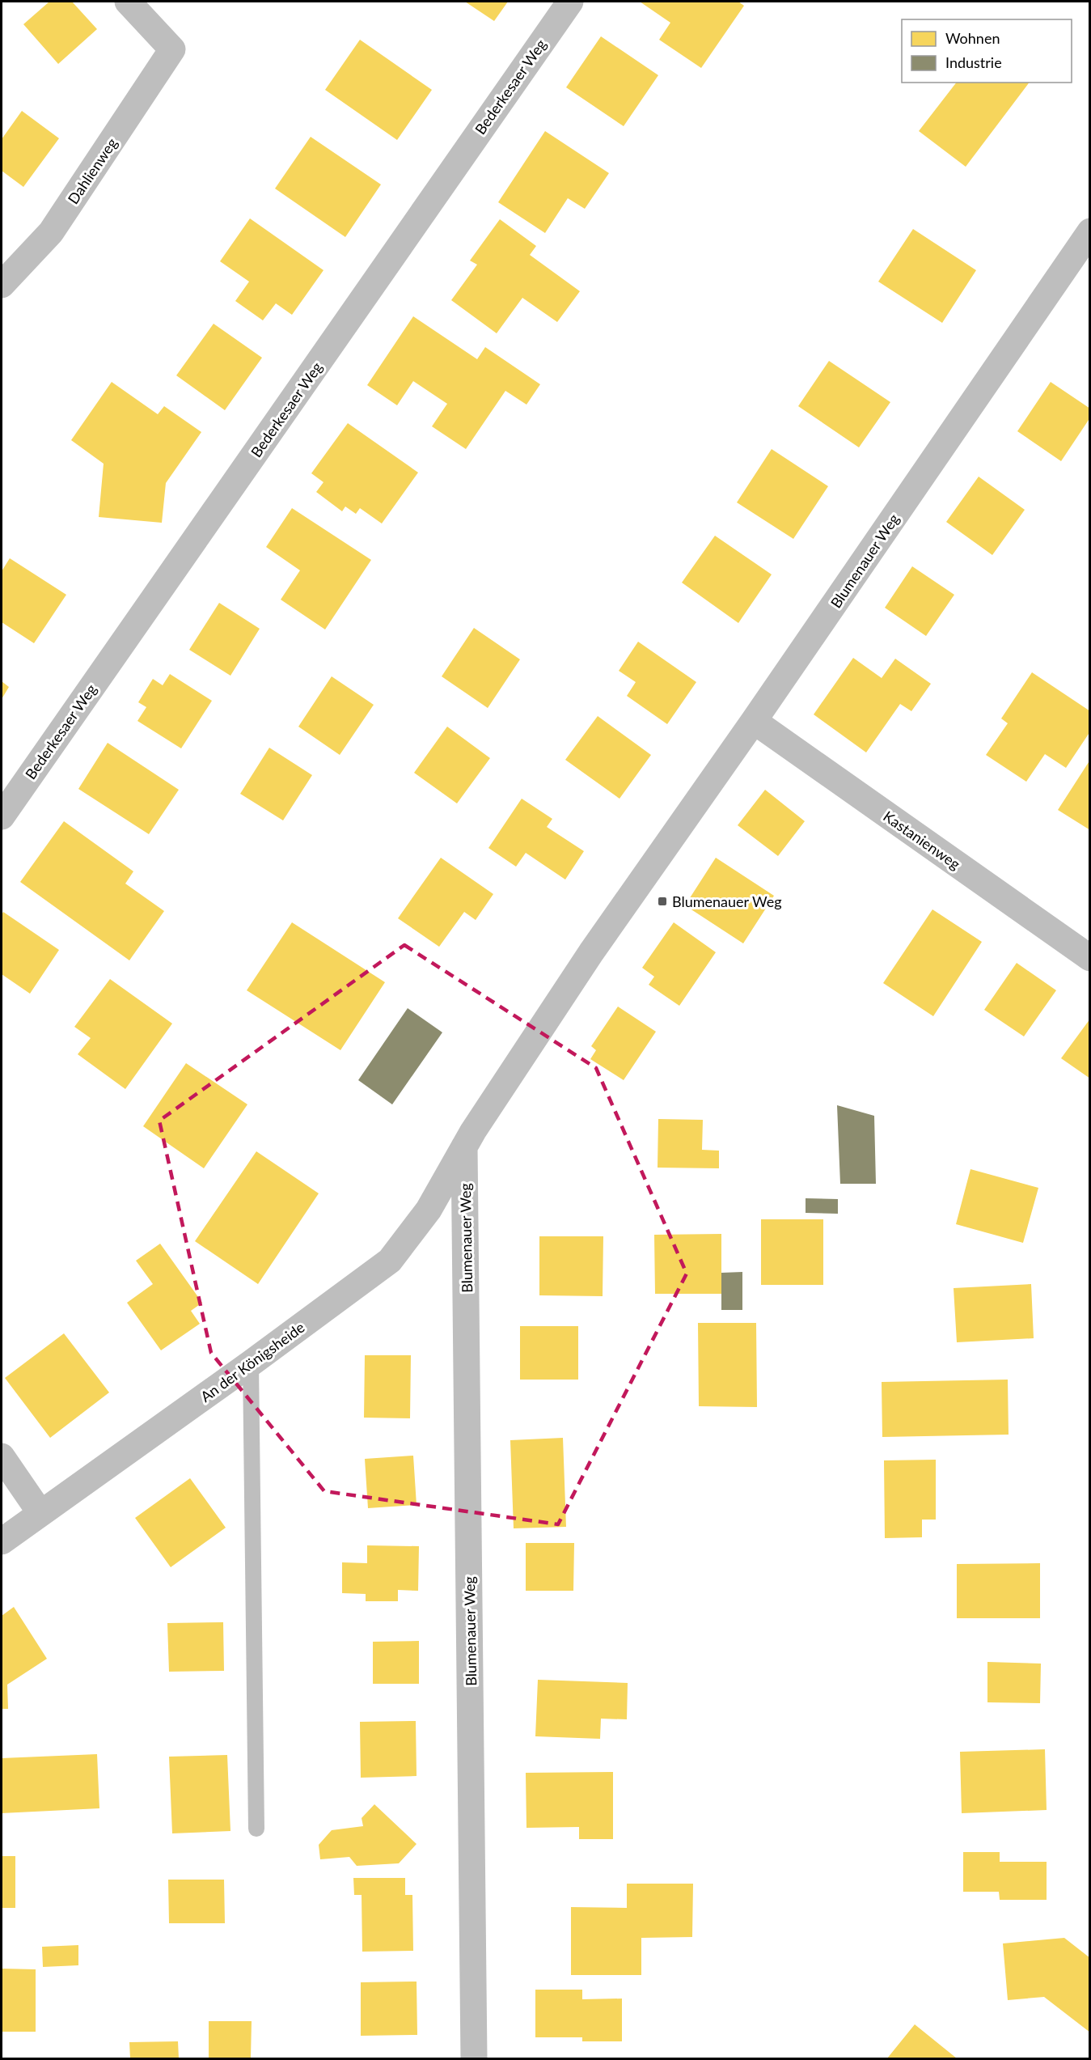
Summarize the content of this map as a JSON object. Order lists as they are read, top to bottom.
{
  "streets": {
    "street": [
      "Bederkesaer Weg",
      "Dahlienweg",
      "Blumenauer Weg",
      "Kastanienweg",
      "An der Königsheide"
    ]
  },
  "crossings": [
    ["Blumenauer Weg", "Kastanienweg"],
    ["Blumenauer Weg", "An der Königsheide"]
  ],
  "places": {
    "transit": ["Blumenauer Weg"]
  },
  "legend": ["Wohnen", "Industrie"]
}
